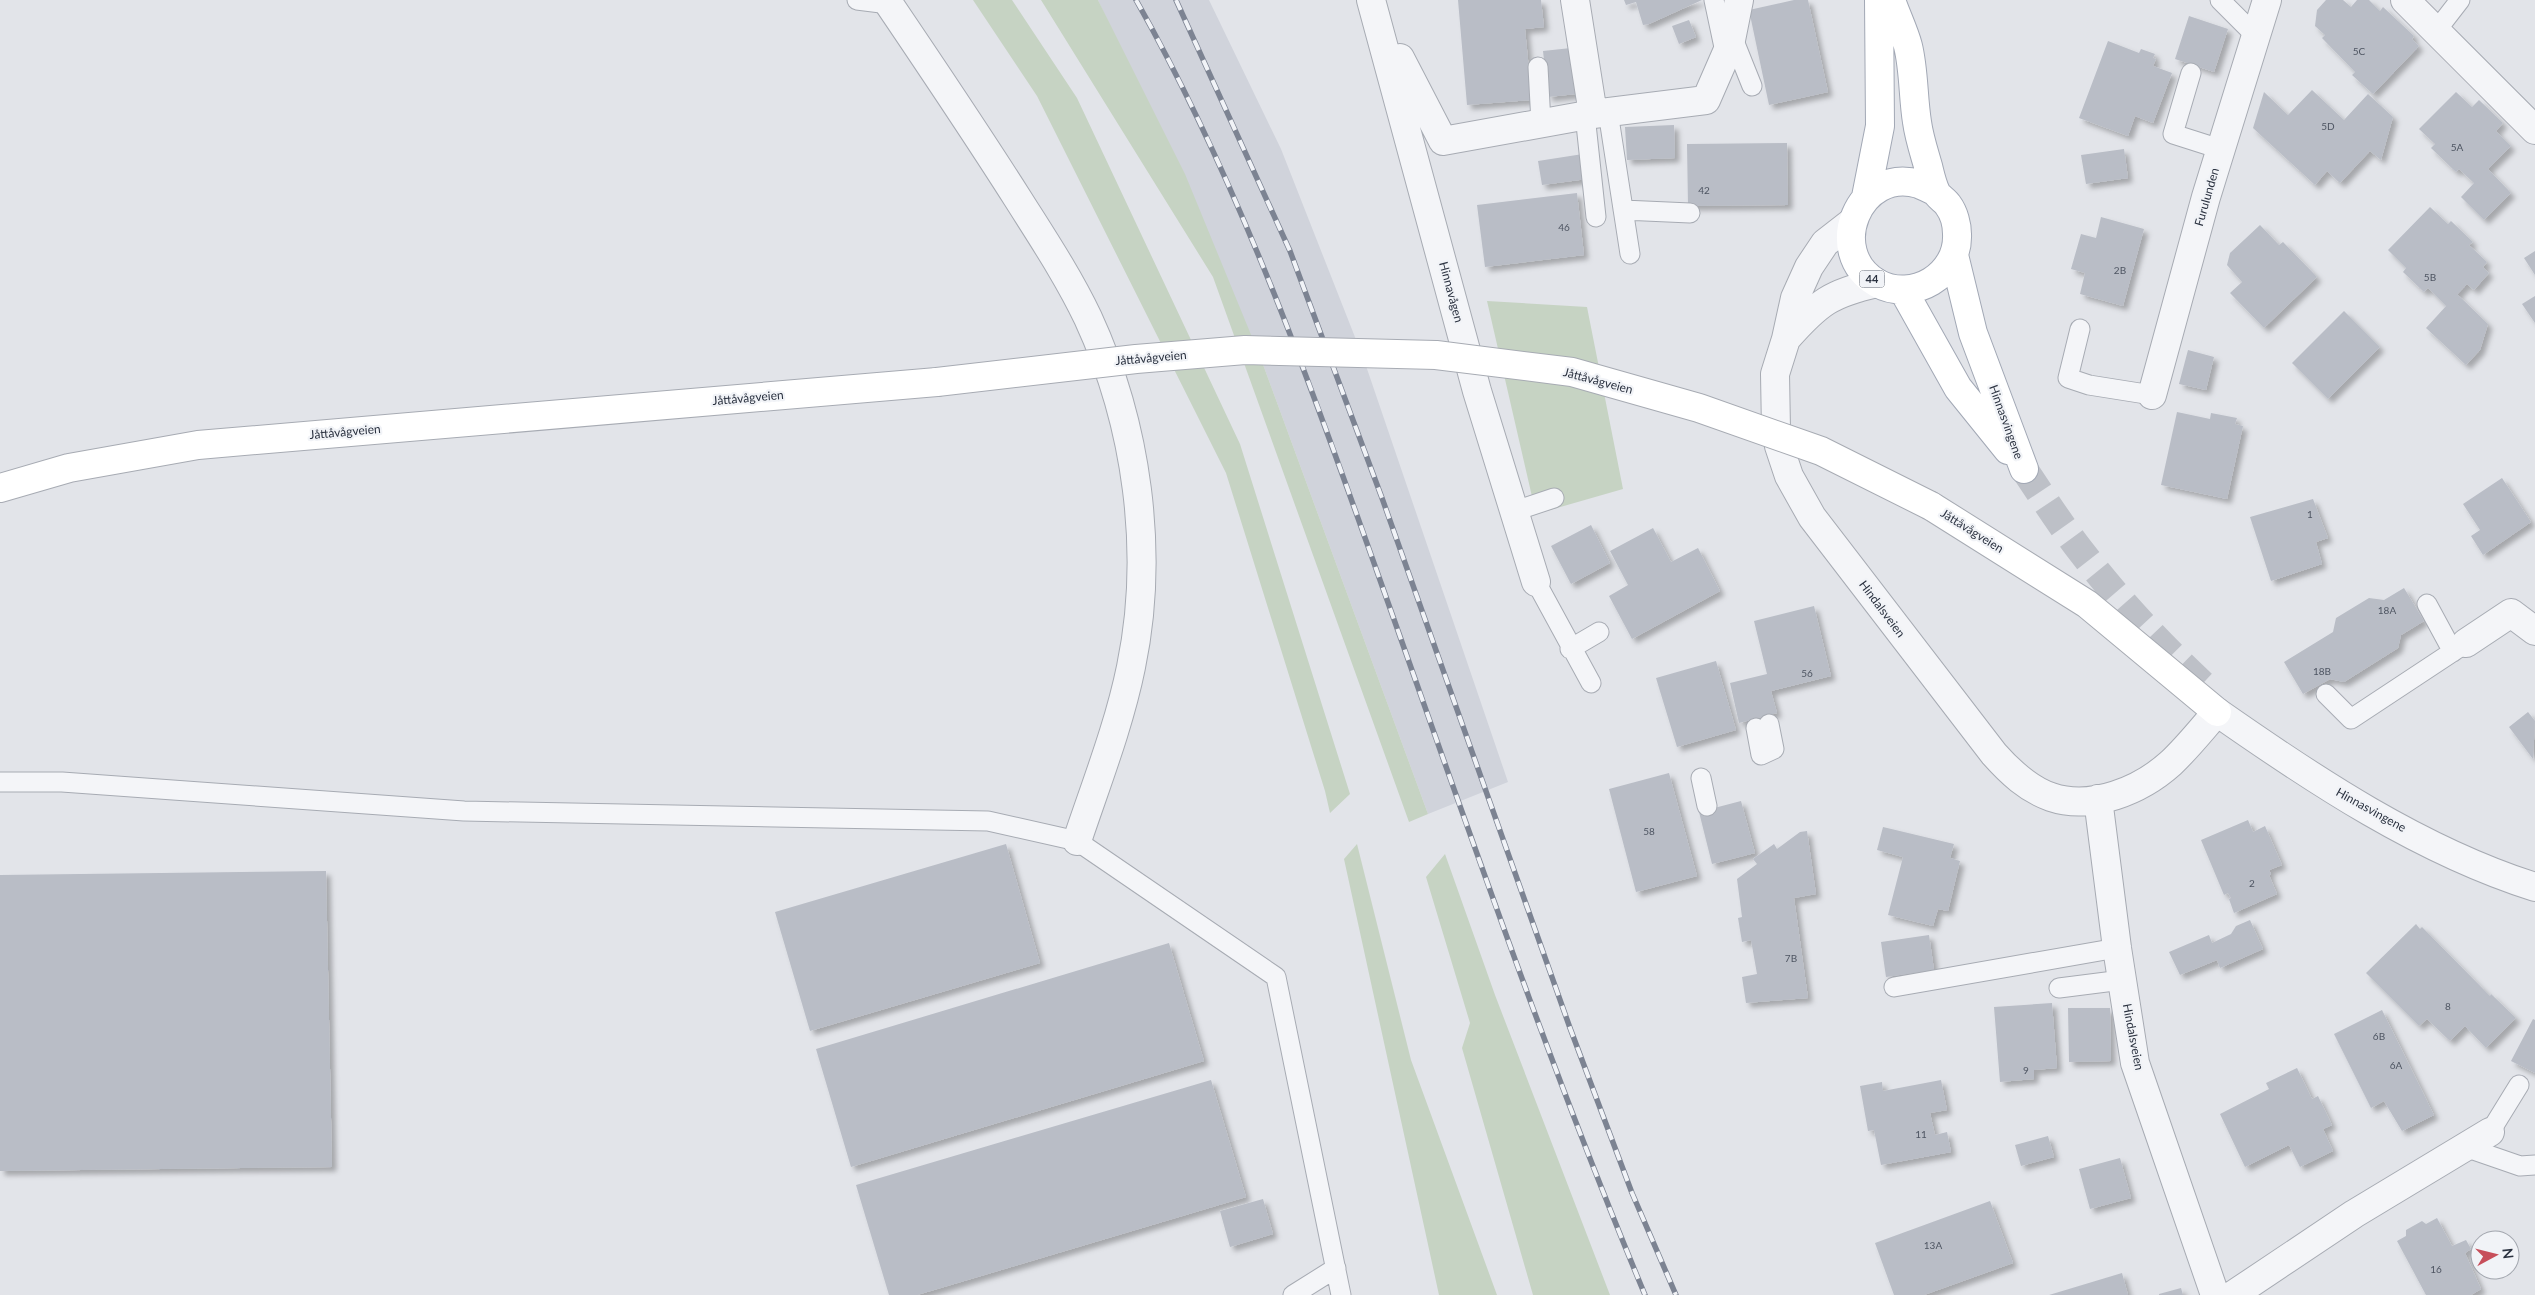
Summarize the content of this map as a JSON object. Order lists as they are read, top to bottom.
{
  "streets": {
    "street": [
      "Furulunden",
      "44",
      "Hinnavågen",
      "Jåttåvågveien",
      "Hinnasvingene",
      "Hindalsveien"
    ]
  },
  "crossings": [
    ["44", "Hinnasvingene"],
    ["44", "Hindalsveien"],
    ["Jåttåvågveien", "Hinnasvingene"],
    ["Jåttåvågveien", "Hindalsveien"],
    ["Hinnasvingene", "Hindalsveien"]
  ],
  "house_numbers": [
    "5C",
    "5D",
    "5A",
    "42",
    "46",
    "2B",
    "5B",
    "1",
    "18A",
    "18B",
    "56",
    "58",
    "2",
    "7B",
    "8",
    "6B",
    "6A",
    "9",
    "11",
    "13A",
    "16"
  ],
  "north": "right"
}
